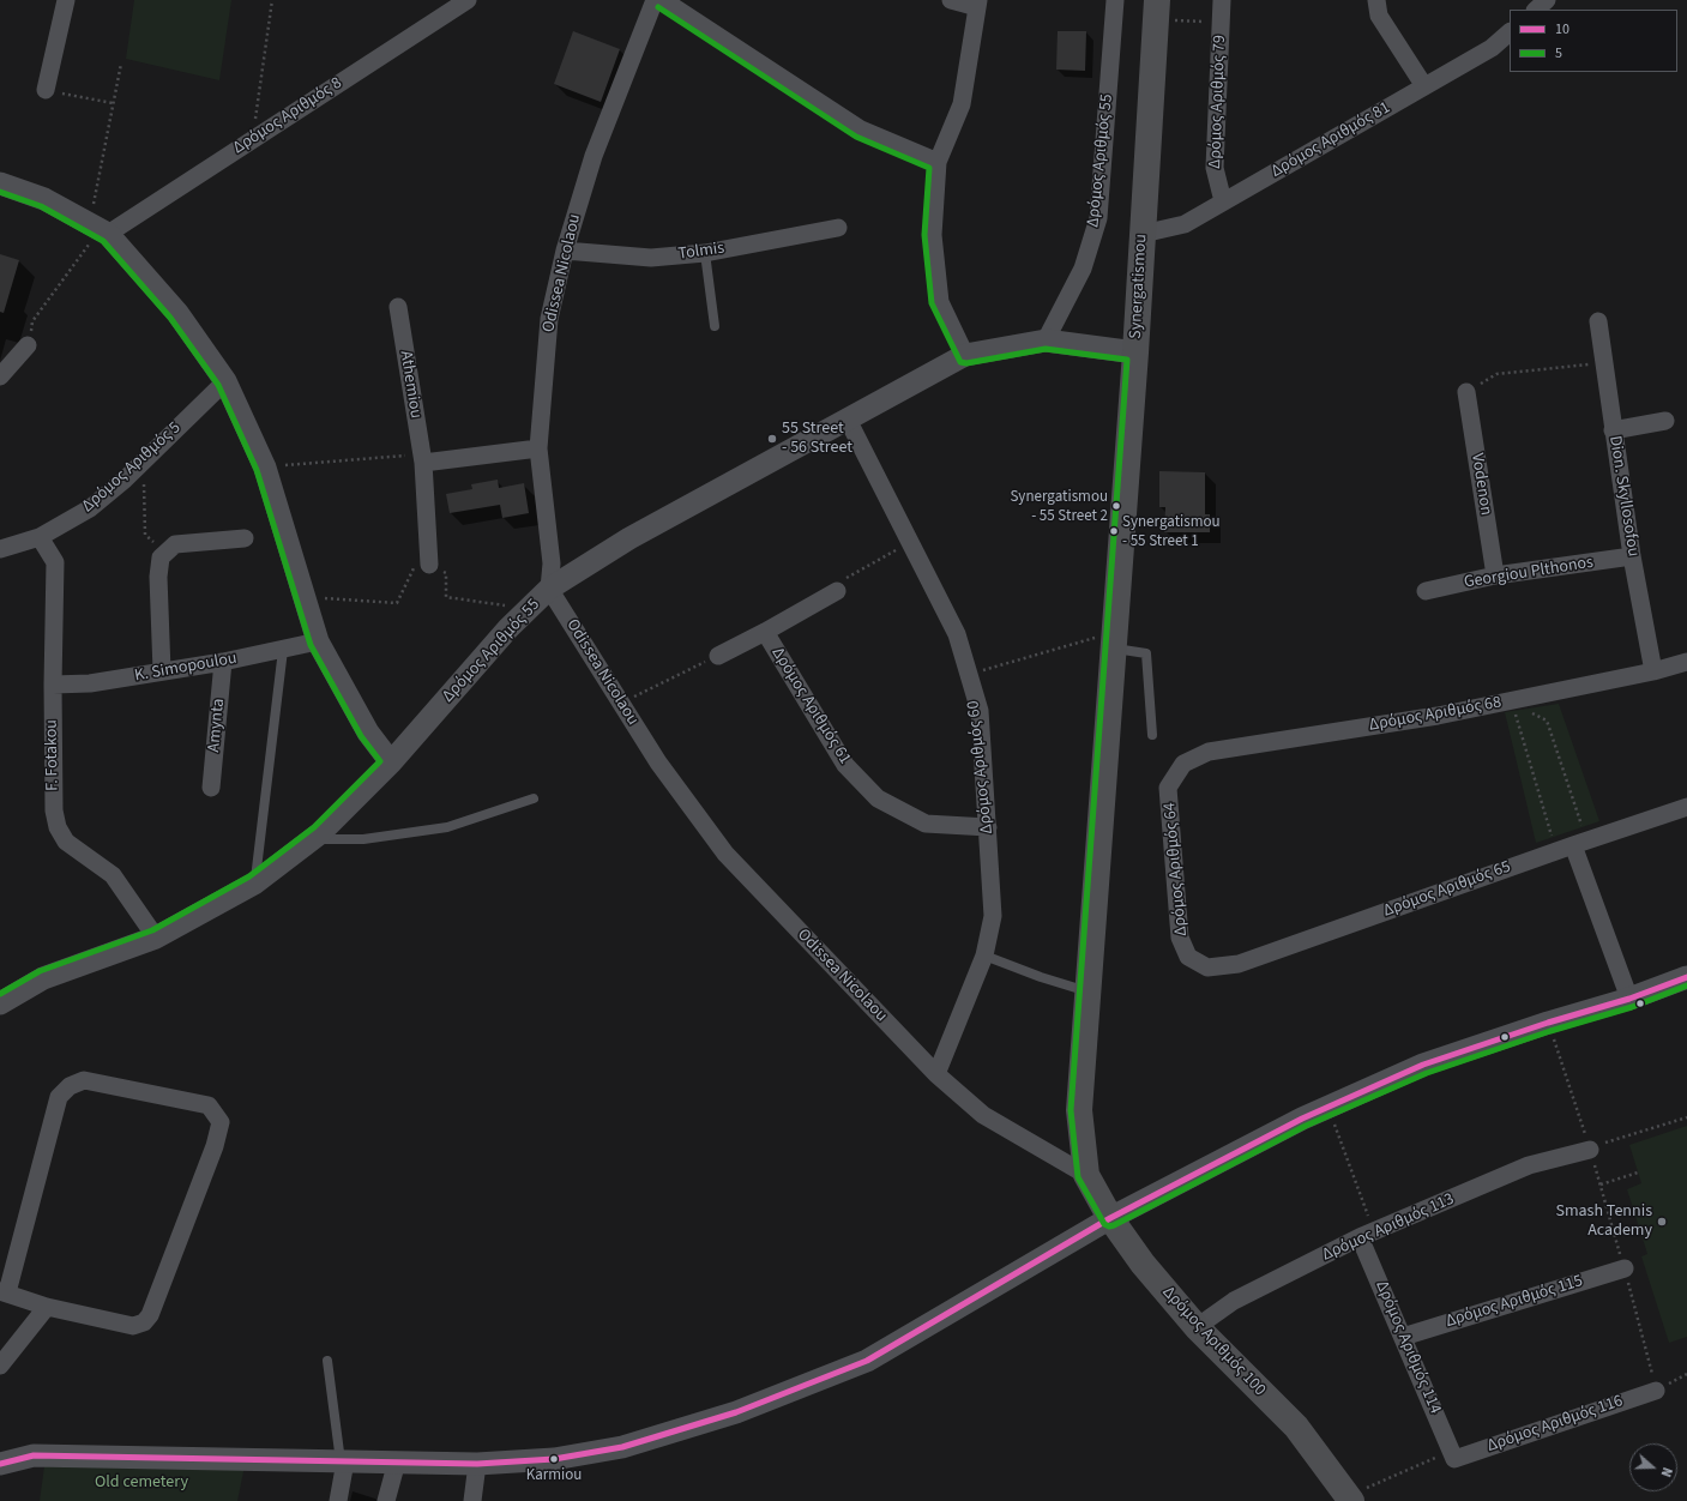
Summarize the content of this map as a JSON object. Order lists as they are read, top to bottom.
{
  "streets": {
    "main road": ["Synergatismou", "Δρόμος Αριθμός 100"],
    "street": [
      "Δρόμος Αριθμός 79",
      "Δρόμος Αριθμός 8",
      "Δρόμος Αριθμός 81",
      "Δρόμος Αριθμός 55",
      "Tolmis",
      "Odissea Nicolaou",
      "Athemiou",
      "Δρόμος Αριθμός 5",
      "Vodenon",
      "Dion. Skyllosofou",
      "Georgiou Plthonos",
      "K. Simopoulou",
      "Δρόμος Αριθμός 61",
      "Δρόμος Αριθμός 68",
      "Amynta",
      "F. Fotakou",
      "Δρόμος Αριθμός 60",
      "Δρόμος Αριθμός 64",
      "Δρόμος Αριθμός 65",
      "Δρόμος Αριθμός 113",
      "Δρόμος Αριθμός 115",
      "Δρόμος Αριθμός 114",
      "Δρόμος Αριθμός 116"
    ]
  },
  "crossings": [
    ["Δρόμος Αριθμός 79", "Δρόμος Αριθμός 81"],
    ["Δρόμος Αριθμός 81", "Synergatismou"],
    ["Δρόμος Αριθμός 55", "Odissea Nicolaou"],
    ["Δρόμος Αριθμός 55", "Synergatismou"],
    ["Δρόμος Αριθμός 55", "F. Fotakou"],
    ["Δρόμος Αριθμός 55", "Δρόμος Αριθμός 60"],
    ["Tolmis", "Odissea Nicolaou"],
    ["Odissea Nicolaou", "Synergatismou"],
    ["Odissea Nicolaou", "Δρόμος Αριθμός 60"],
    ["Odissea Nicolaou", "Δρόμος Αριθμός 100"],
    ["Synergatismou", "Δρόμος Αριθμός 100"],
    ["Δρόμος Αριθμός 5", "F. Fotakou"],
    ["Vodenon", "Georgiou Plthonos"],
    ["Dion. Skyllosofou", "Georgiou Plthonos"],
    ["Dion. Skyllosofou", "Δρόμος Αριθμός 68"],
    ["K. Simopoulou", "Amynta"],
    ["K. Simopoulou", "F. Fotakou"],
    ["Δρόμος Αριθμός 61", "Δρόμος Αριθμός 60"],
    ["Δρόμος Αριθμός 68", "Δρόμος Αριθμός 64"],
    ["Δρόμος Αριθμός 64", "Δρόμος Αριθμός 65"],
    ["Δρόμος Αριθμός 113", "Δρόμος Αριθμός 100"],
    ["Δρόμος Αριθμός 113", "Δρόμος Αριθμός 114"],
    ["Δρόμος Αριθμός 115", "Δρόμος Αριθμός 114"],
    ["Δρόμος Αριθμός 114", "Δρόμος Αριθμός 116"]
  ],
  "parks": ["Old cemetery"],
  "places": [
    "55 Street - 56 Street",
    "Synergatismou - 55 Street 2",
    "Synergatismou - 55 Street 1",
    "Smash Tennis Academy",
    "Karmiou"
  ],
  "lines": ["transit line 5", "transit line 10"],
  "legend": ["10", "5"],
  "north": "right"
}
